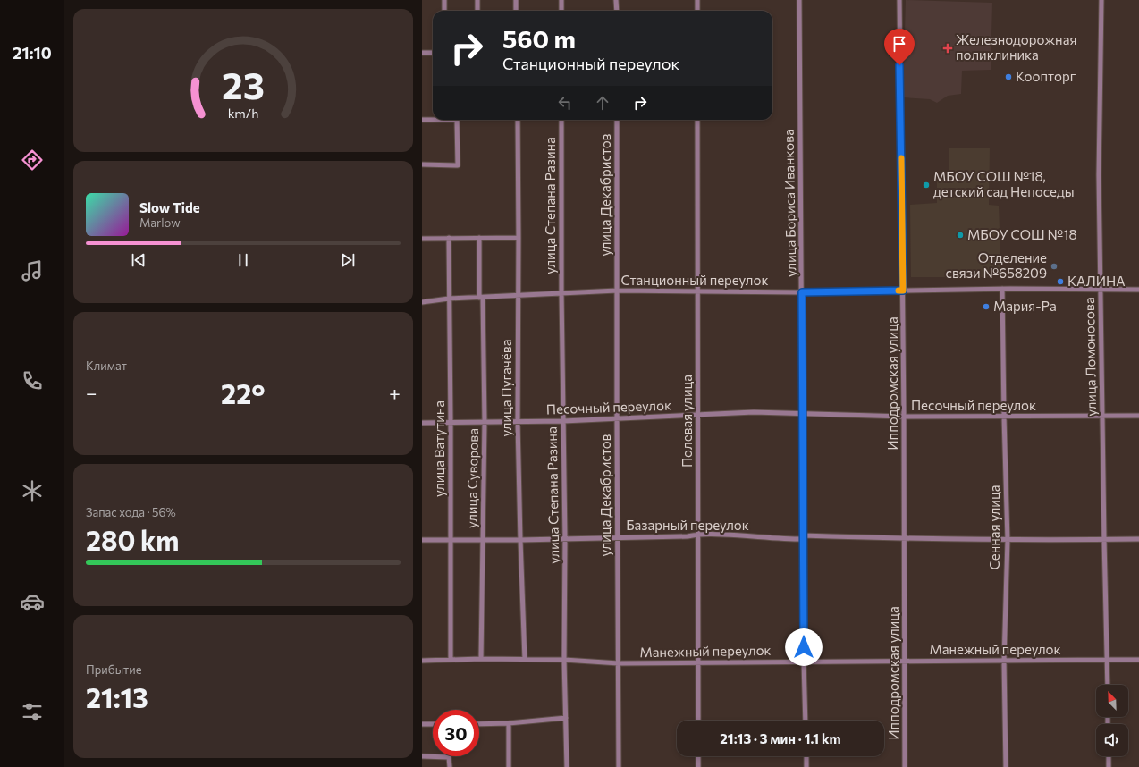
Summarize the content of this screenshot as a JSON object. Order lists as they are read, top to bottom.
{
  "streets": {
    "street": [
      "улица Декабристов",
      "улица Бориса Иванкова",
      "улица Степана Разина",
      "Станционный переулок",
      "улица Ломоносова",
      "Ипподромская улица",
      "улица Пугачёва",
      "Песочный переулок",
      "Полевая улица",
      "улица Ватутина",
      "улица Суворова",
      "Базарный переулок",
      "Сенная улица",
      "Манежный переулок"
    ]
  },
  "crossings": [
    ["улица Декабристов", "Станционный переулок"],
    ["улица Декабристов", "Песочный переулок"],
    ["улица Декабристов", "Базарный переулок"],
    ["улица Декабристов", "Манежный переулок"],
    ["улица Бориса Иванкова", "Станционный переулок"],
    ["улица Бориса Иванкова", "Песочный переулок"],
    ["улица Бориса Иванкова", "Базарный переулок"],
    ["улица Бориса Иванкова", "Манежный переулок"],
    ["улица Степана Разина", "Станционный переулок"],
    ["улица Степана Разина", "Песочный переулок"],
    ["улица Степана Разина", "Базарный переулок"],
    ["улица Степана Разина", "Манежный переулок"],
    ["Станционный переулок", "улица Ломоносова"],
    ["Станционный переулок", "Ипподромская улица"],
    ["Станционный переулок", "улица Пугачёва"],
    ["Станционный переулок", "Полевая улица"],
    ["Станционный переулок", "улица Ватутина"],
    ["Станционный переулок", "улица Суворова"],
    ["Станционный переулок", "Сенная улица"],
    ["улица Ломоносова", "Песочный переулок"],
    ["улица Ломоносова", "Базарный переулок"],
    ["улица Ломоносова", "Манежный переулок"],
    ["Ипподромская улица", "Песочный переулок"],
    ["Ипподромская улица", "Базарный переулок"],
    ["Ипподромская улица", "Манежный переулок"],
    ["улица Пугачёва", "Песочный переулок"],
    ["улица Пугачёва", "Базарный переулок"],
    ["улица Пугачёва", "Манежный переулок"],
    ["Песочный переулок", "Полевая улица"],
    ["Песочный переулок", "улица Ватутина"],
    ["Песочный переулок", "улица Суворова"],
    ["Песочный переулок", "Сенная улица"],
    ["Полевая улица", "Базарный переулок"],
    ["Полевая улица", "Манежный переулок"],
    ["улица Ватутина", "Базарный переулок"],
    ["улица Ватутина", "Манежный переулок"],
    ["улица Суворова", "Базарный переулок"],
    ["улица Суворова", "Манежный переулок"],
    ["Базарный переулок", "Сенная улица"],
    ["Сенная улица", "Манежный переулок"]
  ],
  "places": {
    "health": ["Железнодорожная поликлиника"],
    "other": [
      "Коопторг",
      "МБОУ СОШ №18, детский сад Непоседы",
      "МБОУ СОШ №18",
      "Отделение связи №658209",
      "КАЛИНА",
      "Мария-Ра"
    ]
  },
  "north": "top left",
  "page": {
    "tabs": "21:10",
    "turn": ["560 m", "Станционный переулок"],
    "song": ["Slow Tide", "Marlow"],
    "tile": [
      "Климат",
      ["Запас хода · 56%", "280 km"],
      ["Прибытие", "21:13"]
    ],
    "heat": ["−", "22°", "+"],
    "limit": "30",
    "trip": "21:13 · 3 мин · 1.1 km",
    "gauge": ["23", "km/h"]
  }
}
